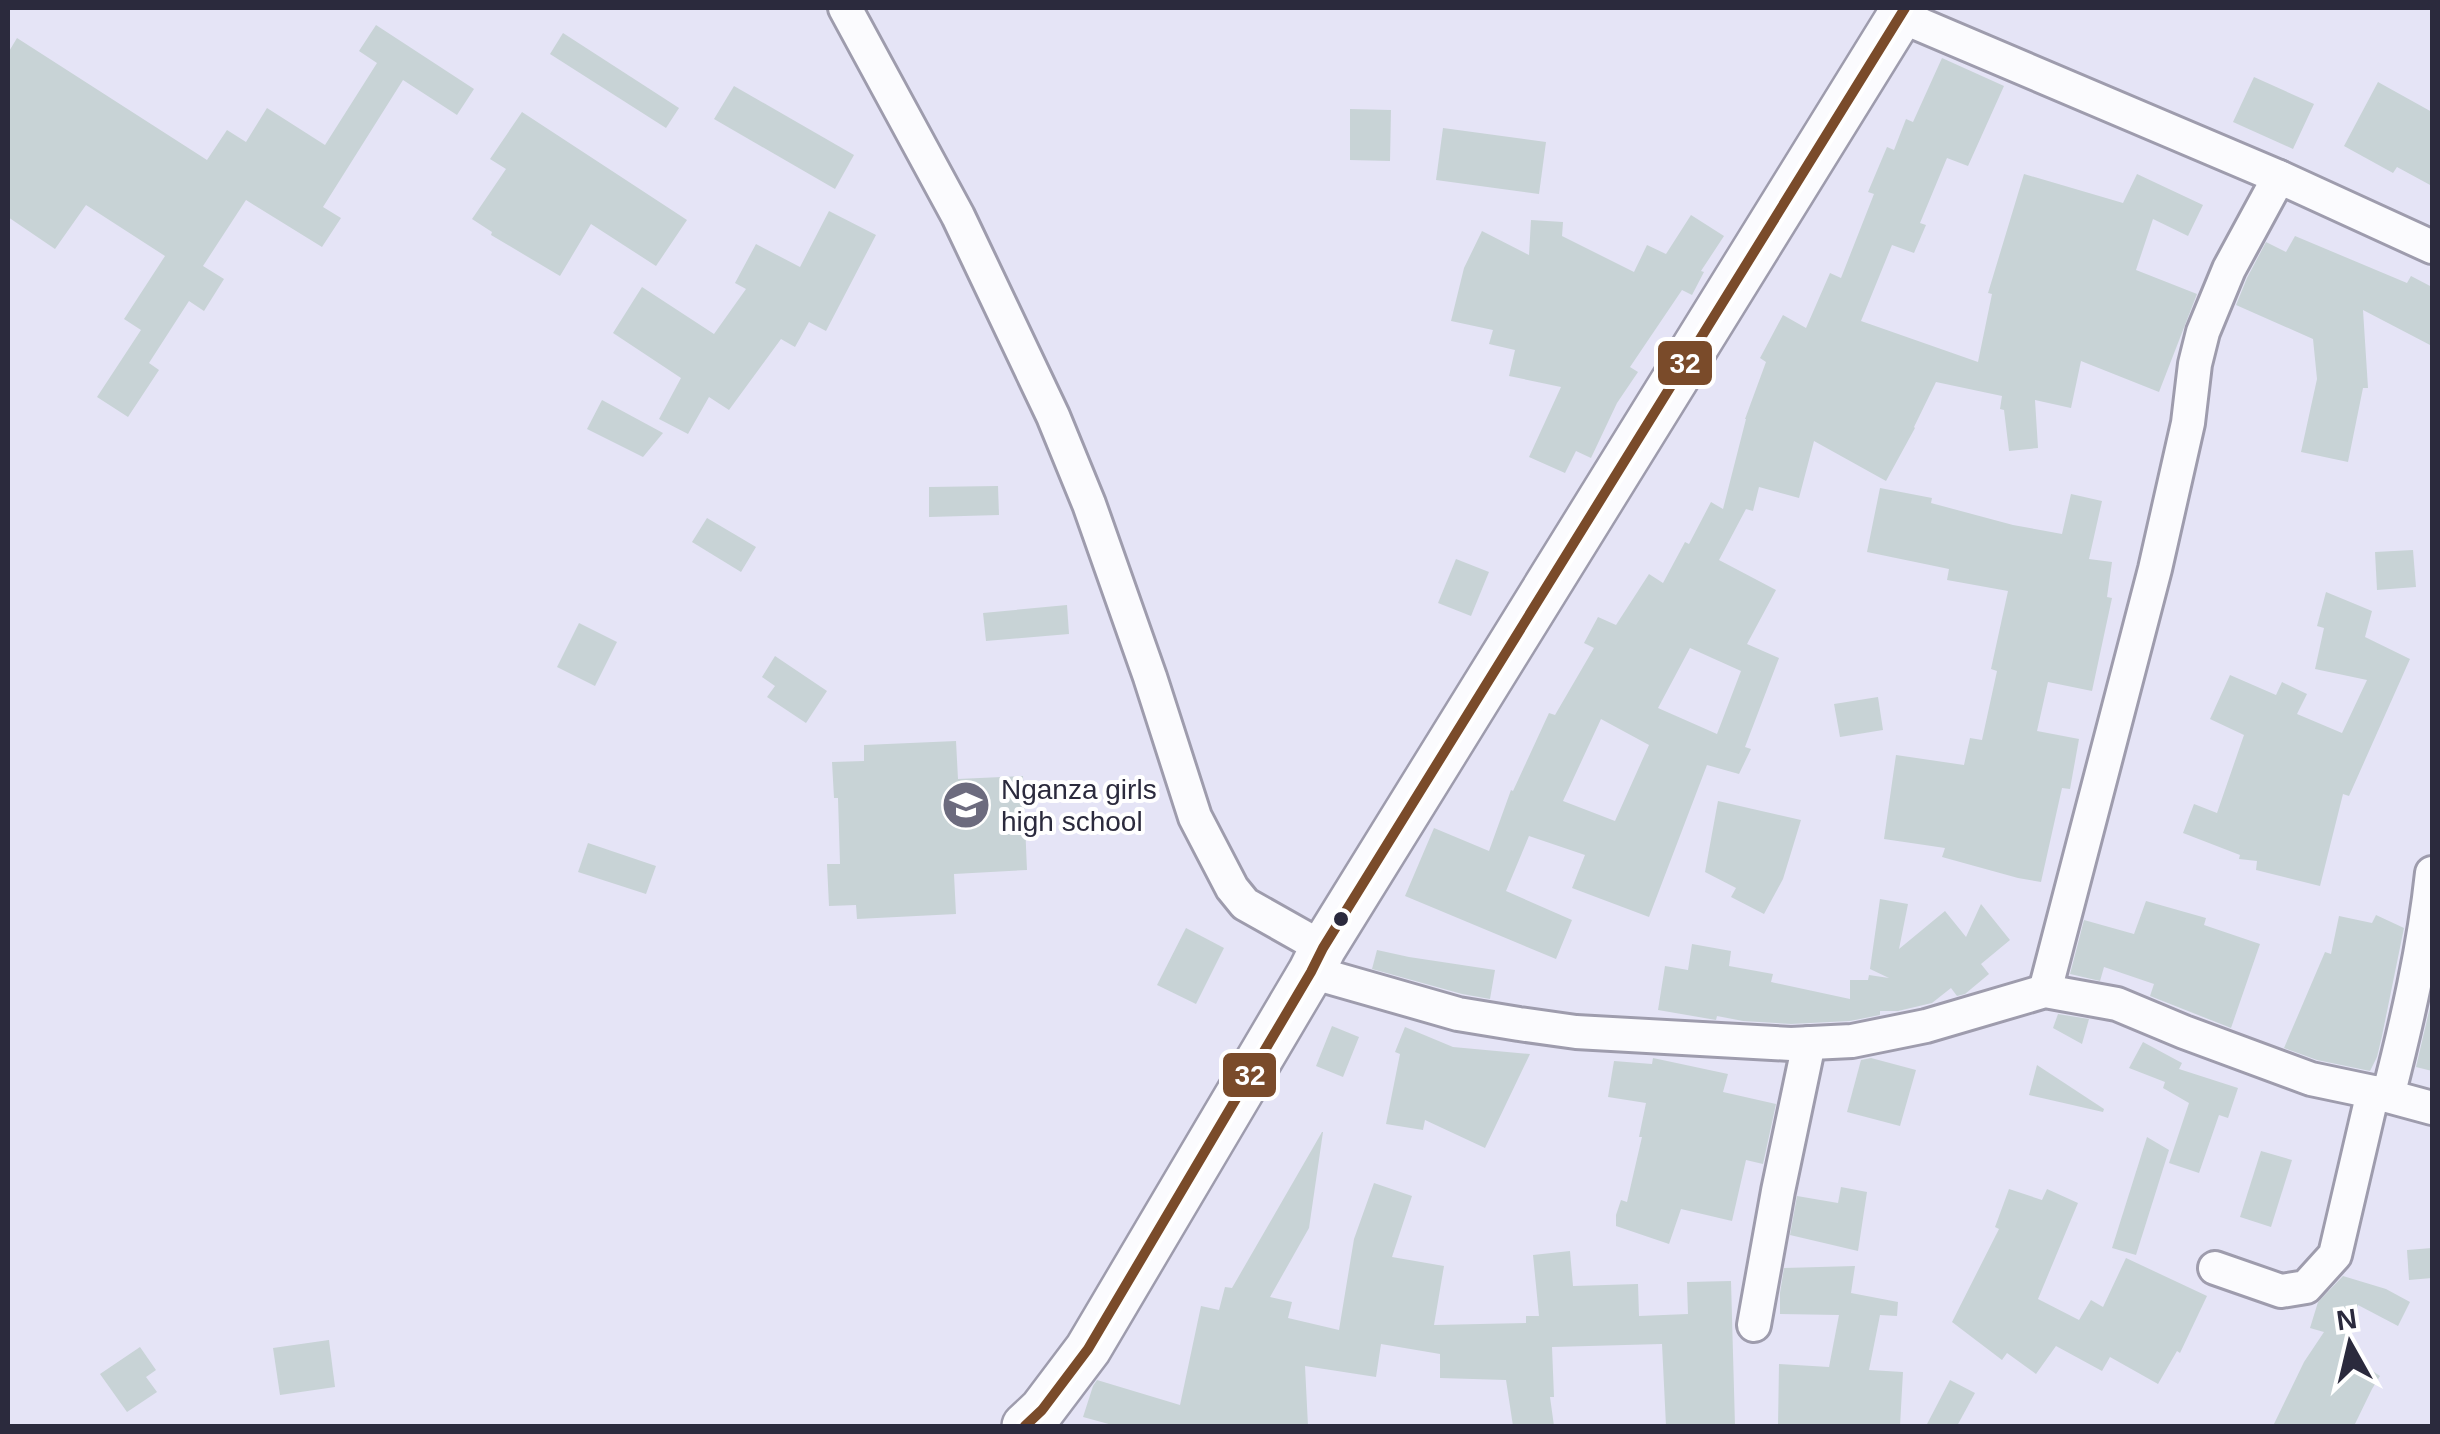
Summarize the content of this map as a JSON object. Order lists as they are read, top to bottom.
{
  "places": {
    "school or university": ["Nganza girls high school"]
  },
  "lines": ["transit line 32"],
  "north": "top"
}
